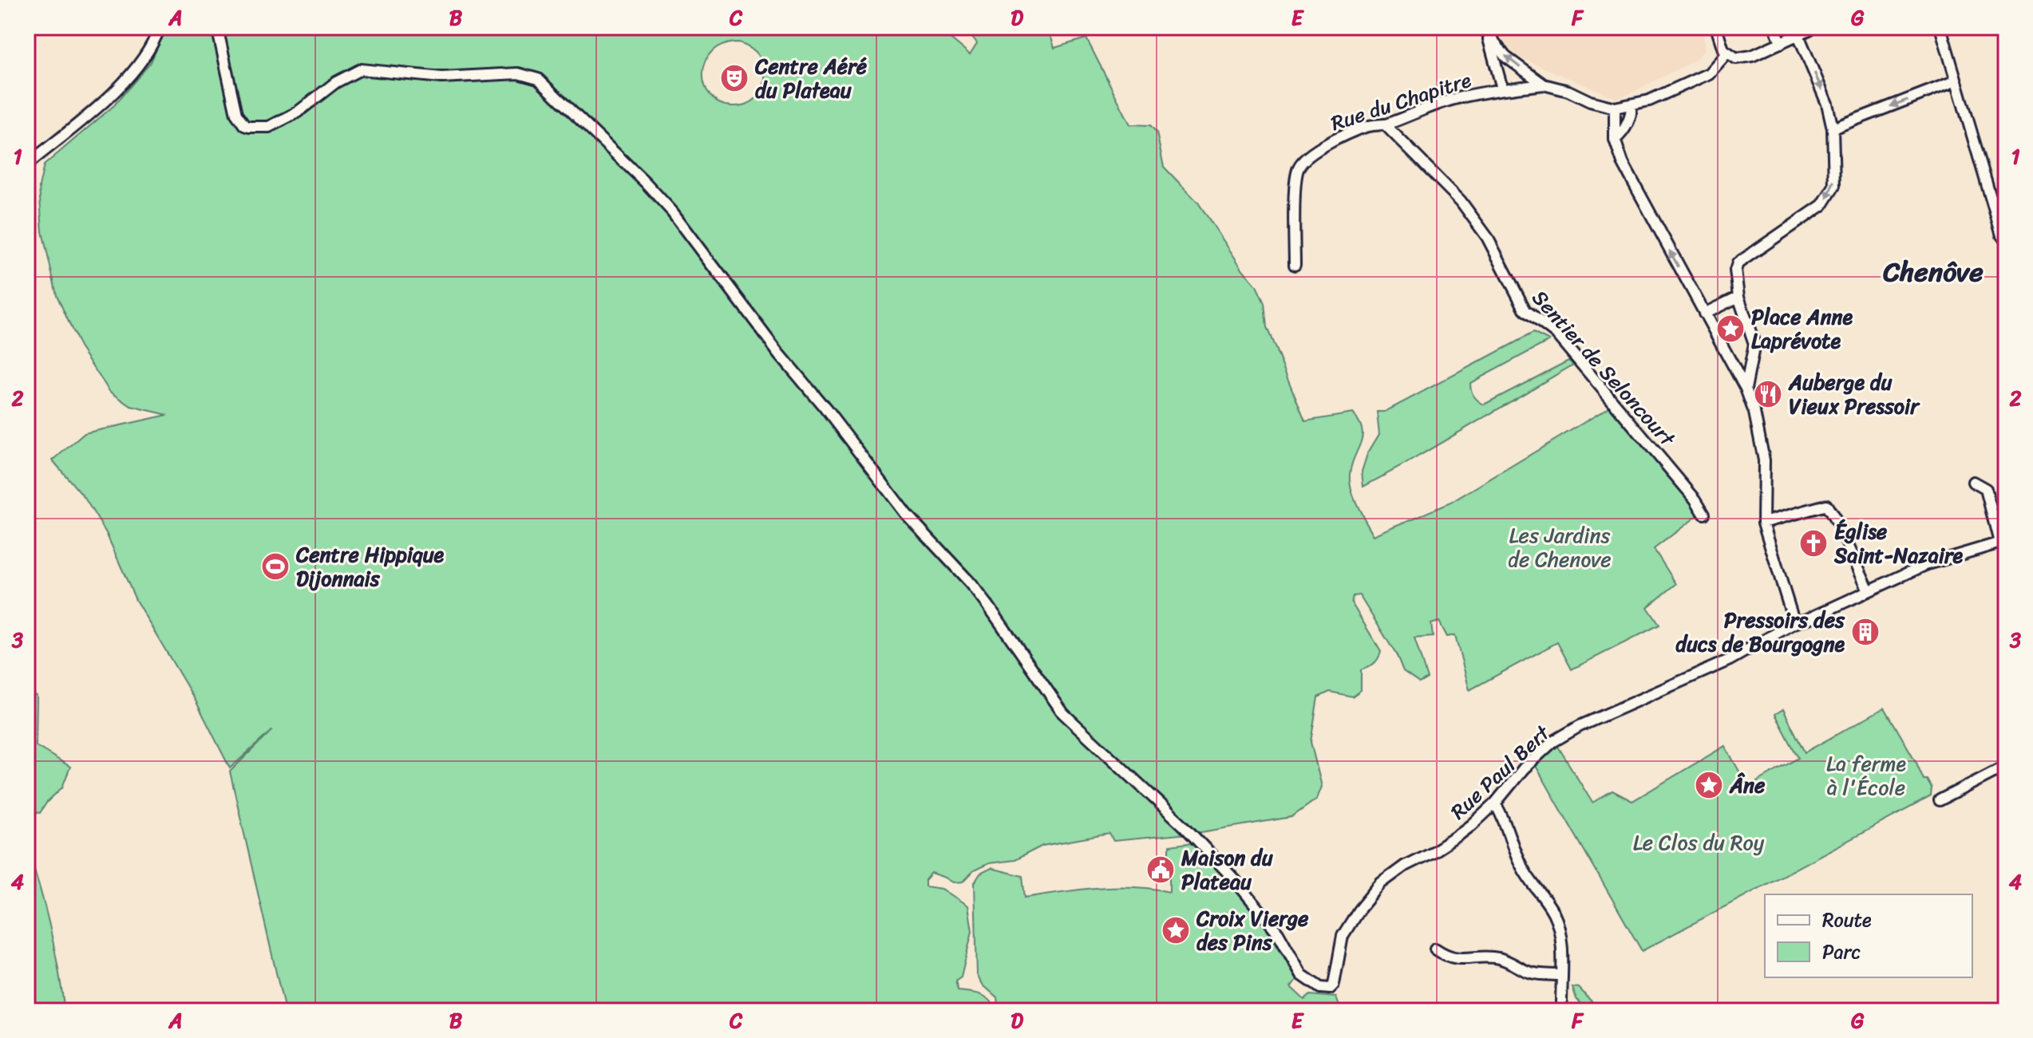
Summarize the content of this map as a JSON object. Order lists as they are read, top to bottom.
{
  "streets": {
    "street": ["Rue du Chapitre", "Sentier de Seloncourt", "Rue Paul Bert"]
  },
  "crossings": [
    ["Rue du Chapitre", "Sentier de Seloncourt"]
  ],
  "districts": ["Chenôve"],
  "parks": ["Les Jardins de Chenove", "La ferme à l'École", "Le Clos du Roy"],
  "places": {
    "theatre": ["Centre Aéré du Plateau"],
    "place": ["Place Anne Laprévote", "Âne", "Croix Vierge des Pins"],
    "restaurant": ["Auberge du Vieux Pressoir"],
    "church": ["Église Saint-Nazaire"],
    "sports": ["Centre Hippique Dijonnais"],
    "building": ["Pressoirs des ducs de Bourgogne"],
    "public building": ["Maison du Plateau"]
  },
  "legend": ["Route", "Parc"],
  "grid": {
    "columns": [
      "A",
      "B",
      "C",
      "D",
      "E",
      "F",
      "G"
    ],
    "rows": [
      "1",
      "2",
      "3",
      "4"
    ]
  }
}
